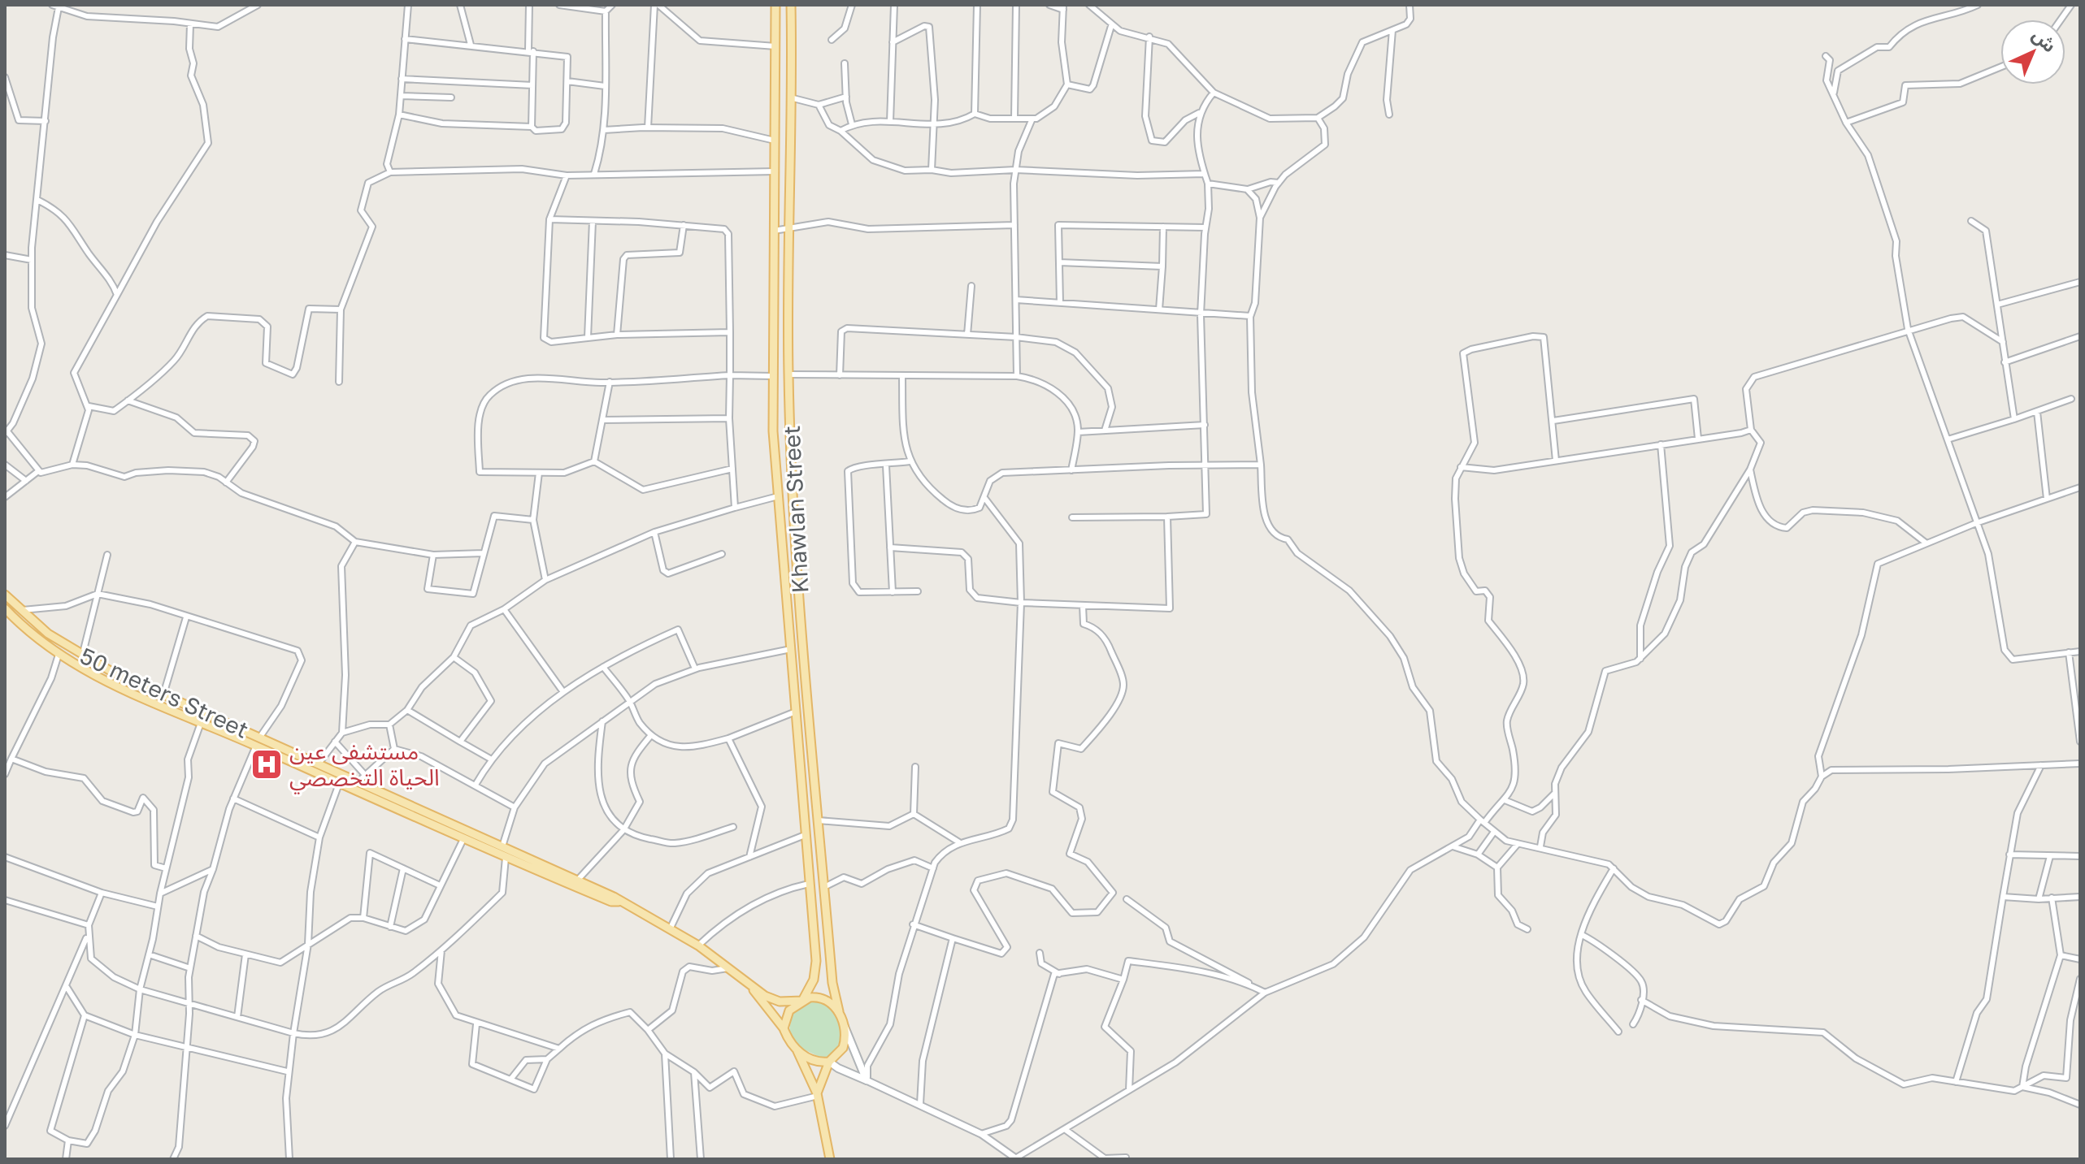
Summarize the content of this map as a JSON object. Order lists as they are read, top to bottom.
{
  "streets": {
    "main road": ["Khawlan Street", "50 meters Street"]
  },
  "crossings": [
    ["Khawlan Street", "50 meters Street"]
  ],
  "places": {
    "hospital": ["مستشفى عين الحياة التخصصي"]
  },
  "north": "top right"
}
